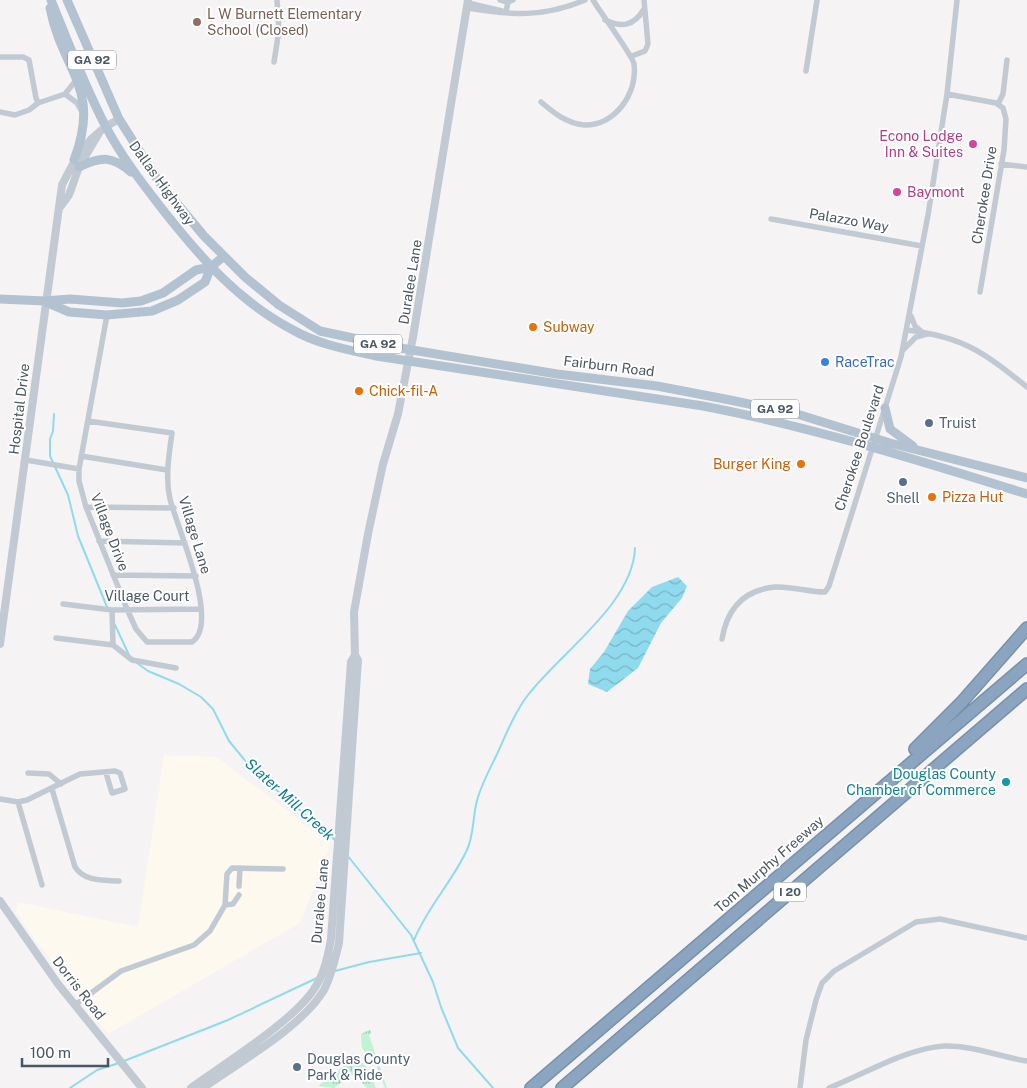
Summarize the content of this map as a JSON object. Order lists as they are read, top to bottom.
{
  "streets": {
    "highway": ["Tom Murphy Freeway", "I 20"],
    "main road": ["GA 92", "Dallas Highway", "Fairburn Road"],
    "street": [
      "Cherokee Drive",
      "Palazzo Way",
      "Duralee Lane",
      "Hospital Drive",
      "Cherokee Boulevard",
      "Village Drive",
      "Village Lane",
      "Village Court",
      "Dorris Road"
    ]
  },
  "crossings": [
    ["Dallas Highway", "Fairburn Road"],
    ["Dallas Highway", "Hospital Drive"],
    ["Palazzo Way", "Cherokee Boulevard"],
    ["Duralee Lane", "Fairburn Road"],
    ["Fairburn Road", "Cherokee Boulevard"],
    ["Village Drive", "Village Lane"],
    ["Village Drive", "Village Court"],
    ["Village Lane", "Village Court"]
  ],
  "water": ["Slater Mill Creek"],
  "places": [
    "L W Burnett Elementary School (Closed)",
    "Econo Lodge Inn & Suites",
    "Baymont",
    "Subway",
    "RaceTrac",
    "Chick-fil-A",
    "Truist",
    "Burger King",
    "Shell",
    "Pizza Hut",
    "Douglas County Chamber of Commerce",
    "Douglas County Park & Ride"
  ],
  "scale_bar": "100 m"
}
